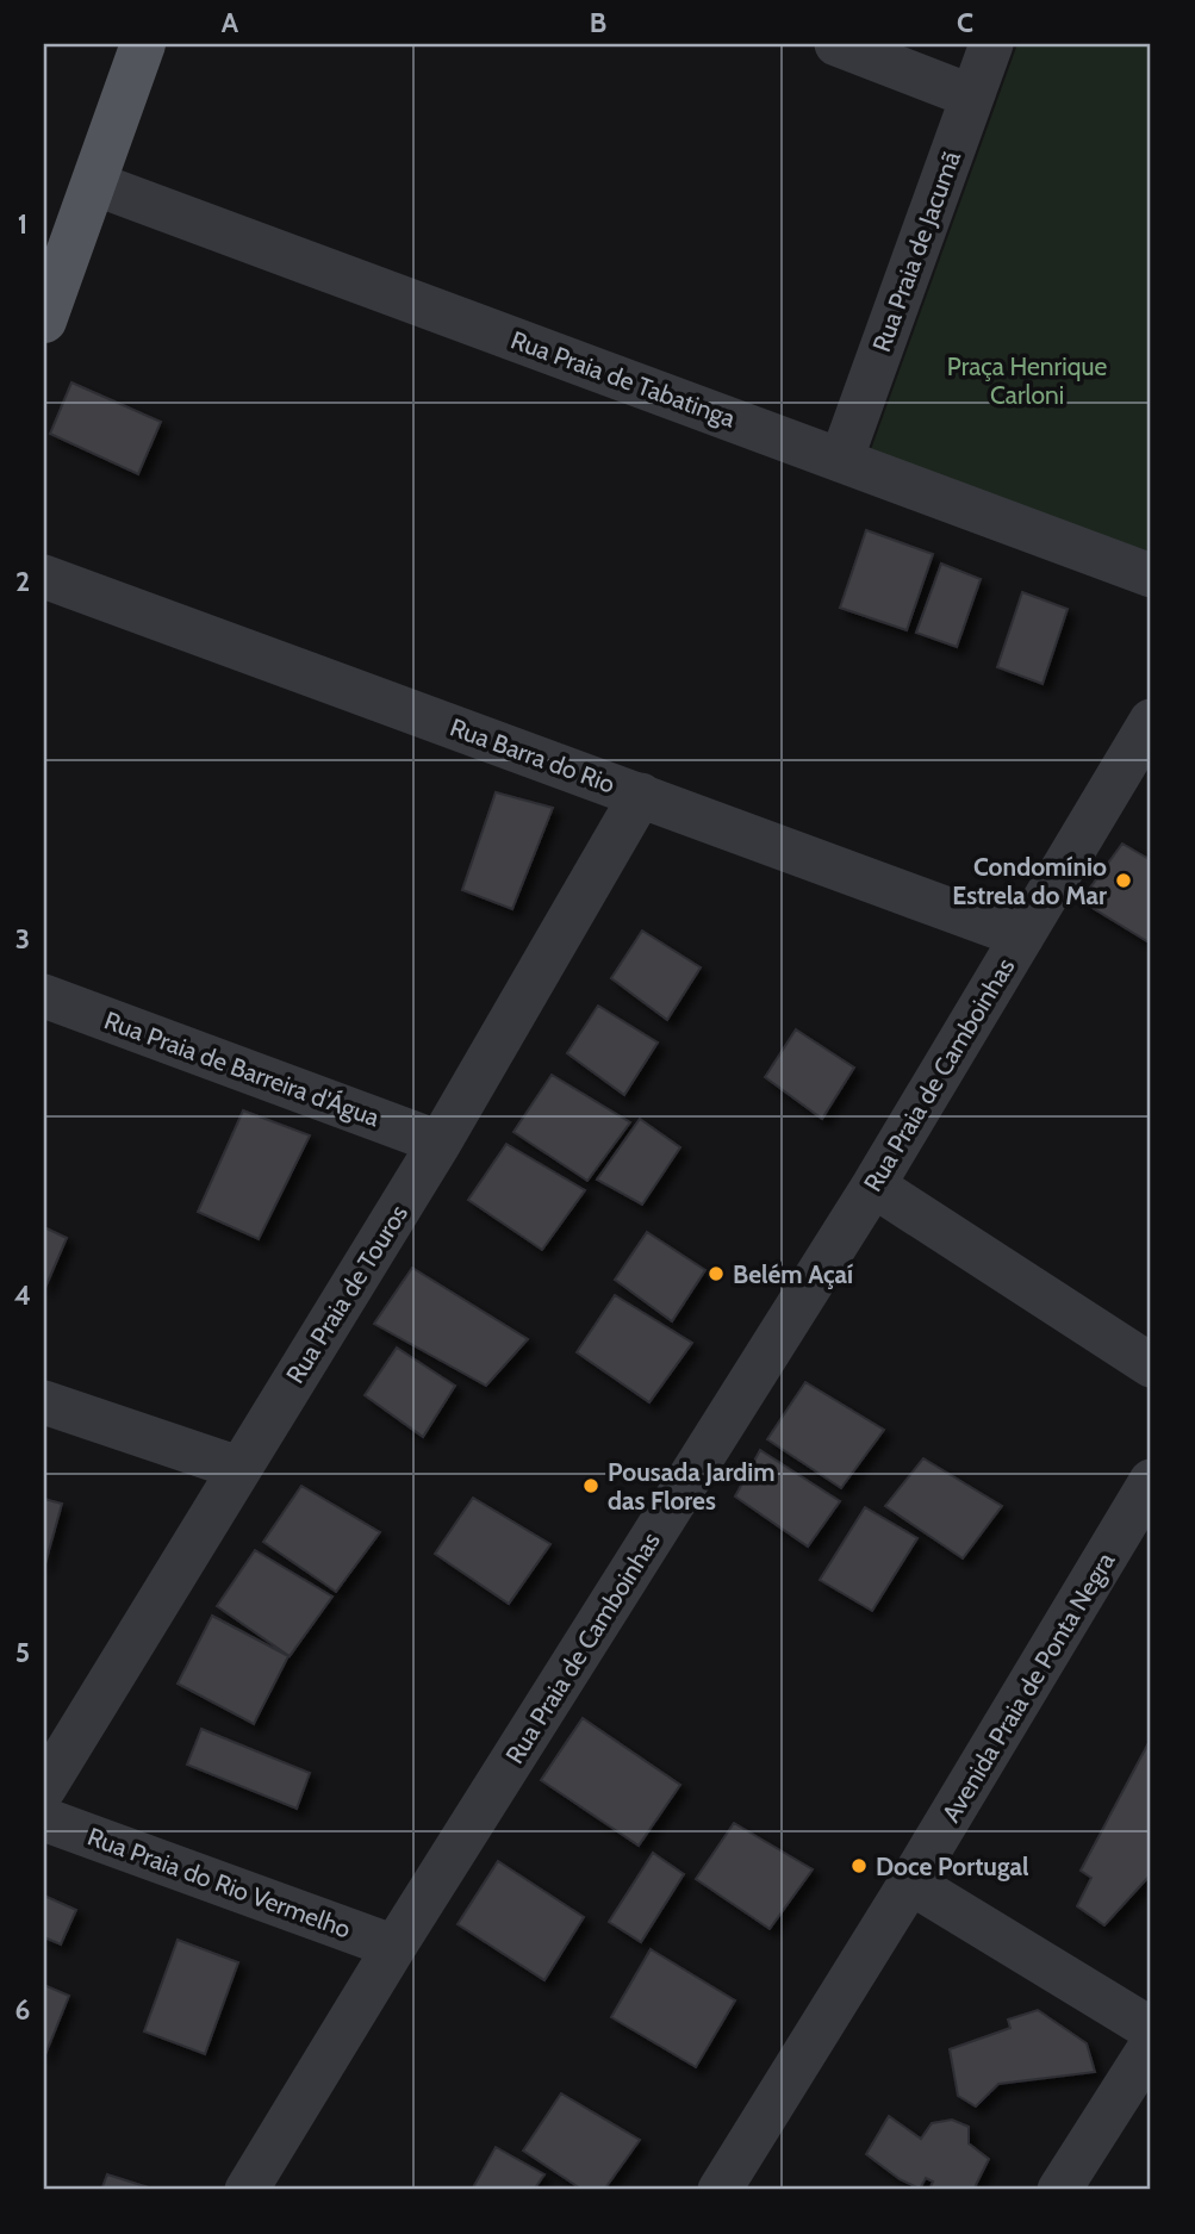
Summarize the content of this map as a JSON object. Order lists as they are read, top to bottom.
{
  "streets": {
    "street": [
      "Rua Praia de Jacumã",
      "Rua Praia de Tabatinga",
      "Rua Barra do Rio",
      "Rua Praia de Barreira d'Água",
      "Rua Praia de Camboinhas",
      "Rua Praia de Touros",
      "Avenida Praia de Ponta Negra",
      "Rua Praia do Rio Vermelho"
    ]
  },
  "crossings": [
    ["Rua Praia de Jacumã", "Rua Praia de Tabatinga"],
    ["Rua Barra do Rio", "Rua Praia de Camboinhas"],
    ["Rua Barra do Rio", "Rua Praia de Touros"],
    ["Rua Praia de Barreira d'Água", "Rua Praia de Touros"],
    ["Rua Praia de Camboinhas", "Rua Praia do Rio Vermelho"]
  ],
  "parks": ["Praça Henrique Carloni"],
  "places": [
    "Condomínio Estrela do Mar",
    "Belém Açaí",
    "Pousada Jardim das Flores",
    "Doce Portugal"
  ],
  "grid": {
    "columns": ["A", "B", "C"],
    "rows": [
      "1",
      "2",
      "3",
      "4",
      "5",
      "6"
    ]
  }
}
